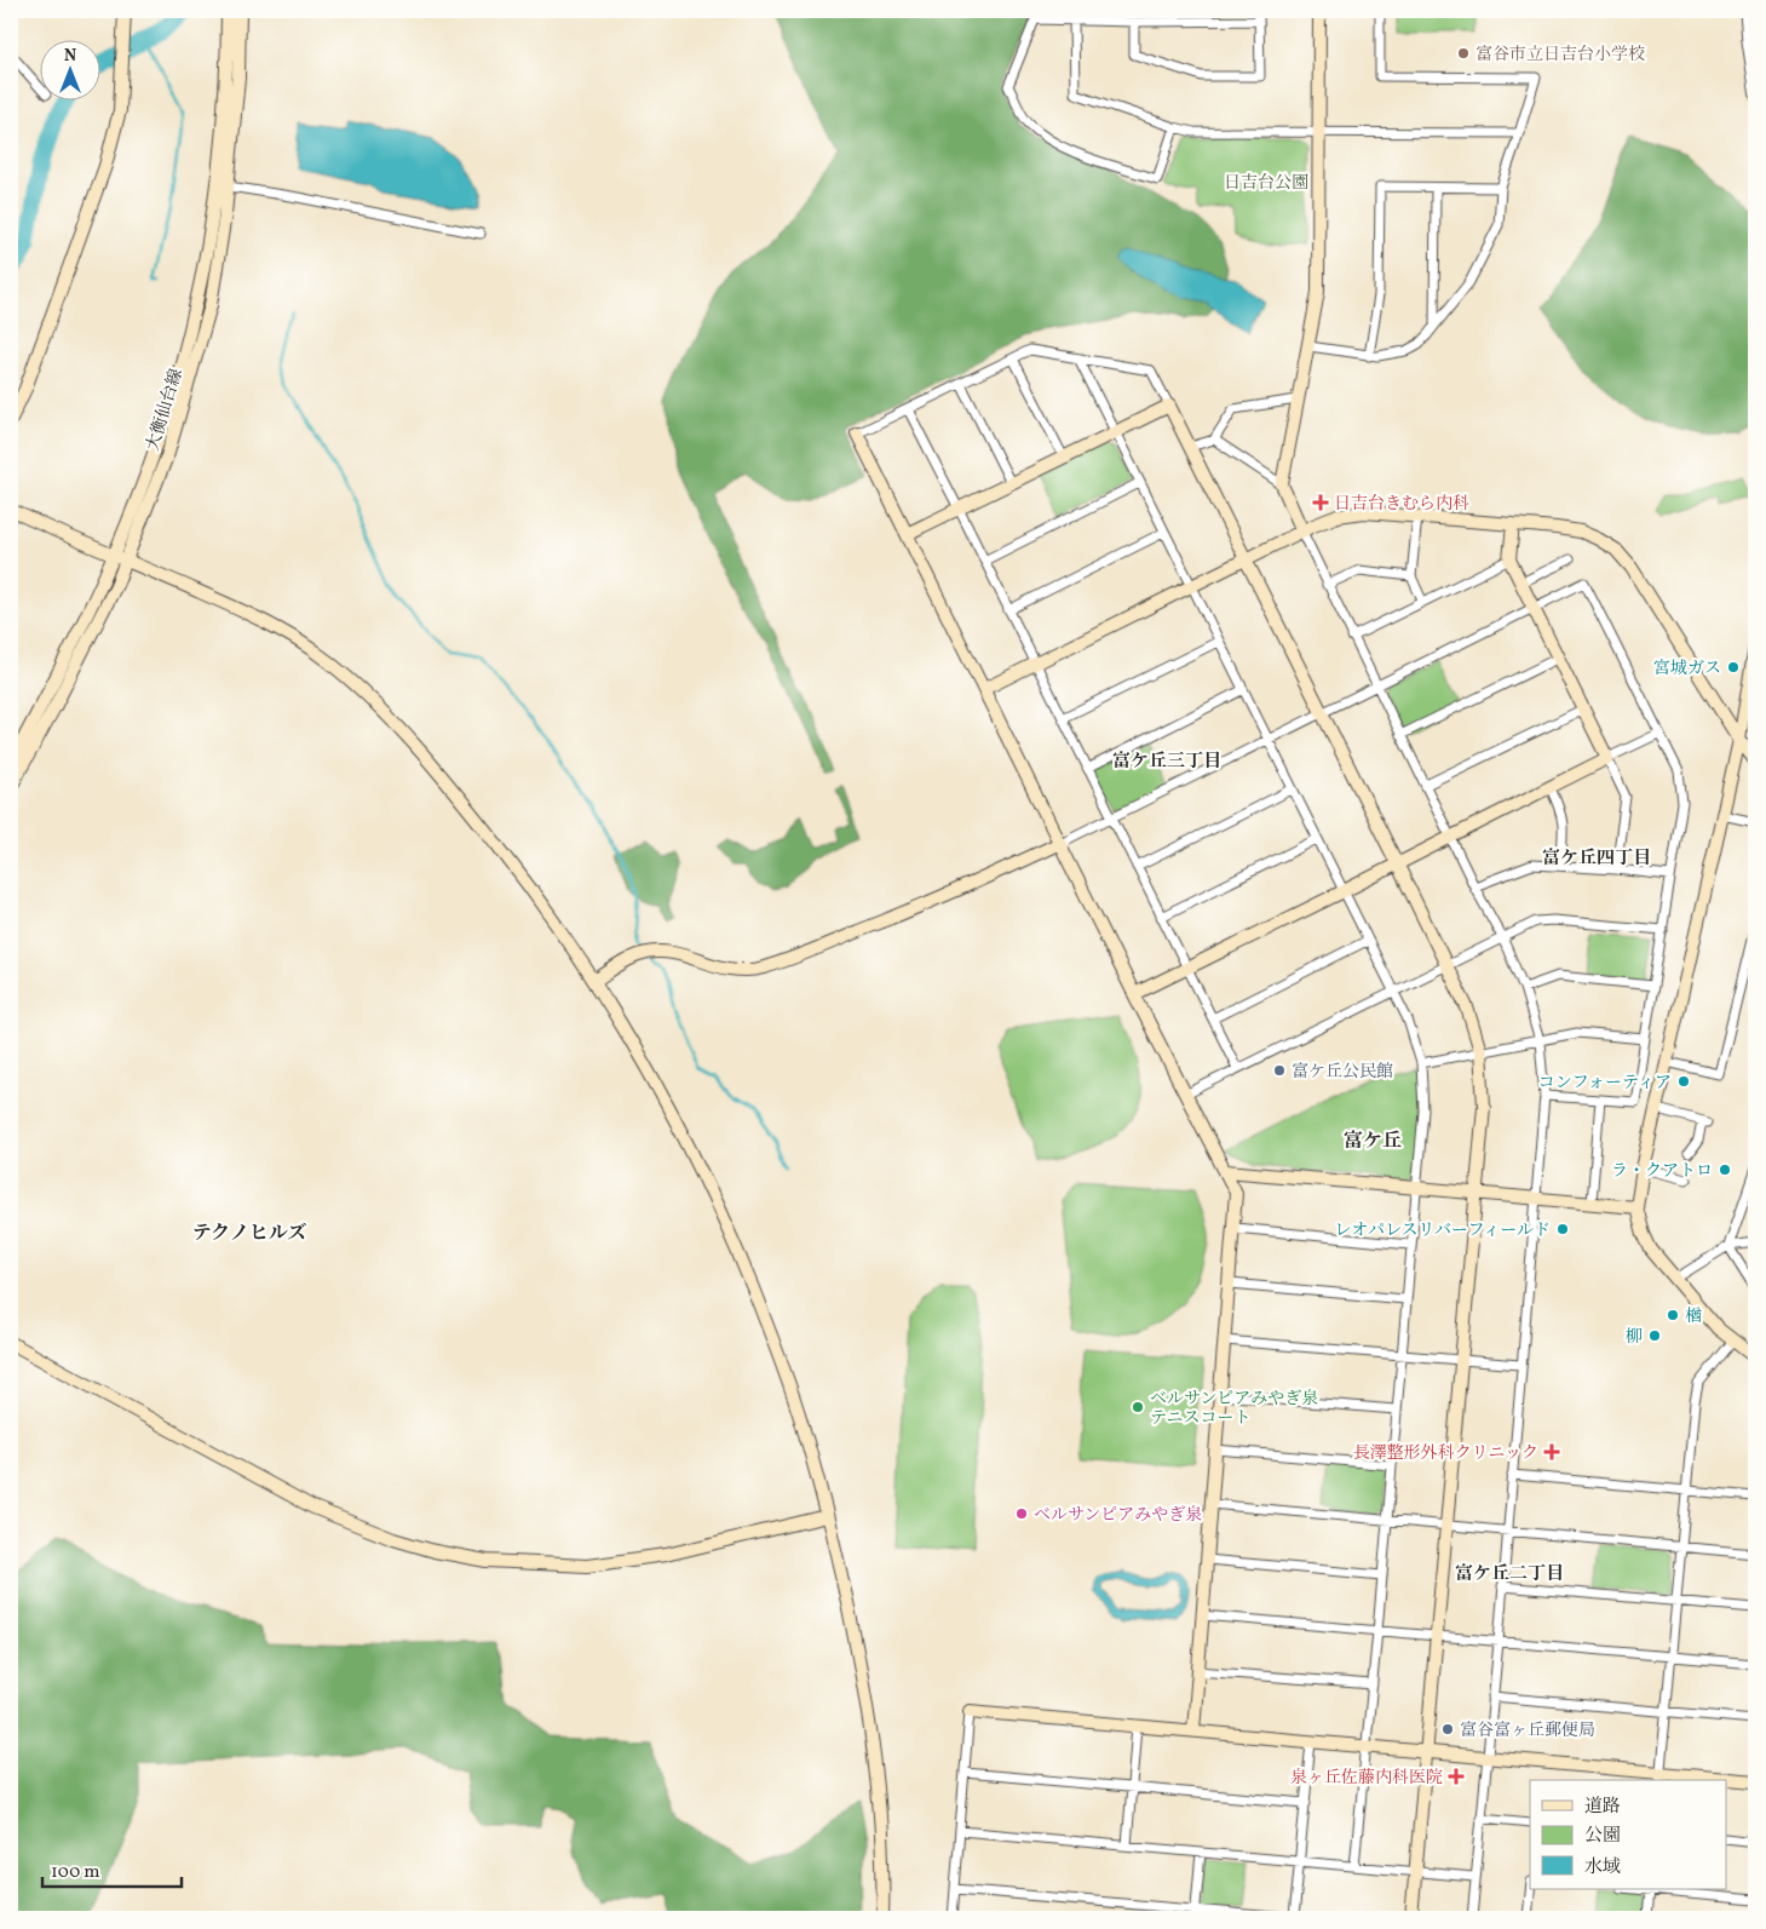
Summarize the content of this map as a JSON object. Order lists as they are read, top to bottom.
{
  "streets": {
    "street": ["大衡仙台線"]
  },
  "districts": [
    "富ケ丘三丁目",
    "富ケ丘四丁目",
    "富ケ丘",
    "テクノヒルズ",
    "富ケ丘二丁目"
  ],
  "parks": ["日吉台公園"],
  "places": {
    "other": [
      "富谷市立日吉台小学校",
      "宮城ガス",
      "富ケ丘公民館",
      "コンフォーティア",
      "ラ・クアトロ",
      "レオパレスリバーフィールド",
      "楢",
      "柳",
      "ベルサンピアみやぎ泉 テニスコート",
      "ベルサンピアみやぎ泉",
      "富谷富ヶ丘郵便局"
    ],
    "health": ["日吉台きむら内科", "長澤整形外科クリニック", "泉ヶ丘佐藤内科医院"]
  },
  "legend": ["道路", "公園", "水域"],
  "scale_bar": "100 m",
  "north": "top"
}
